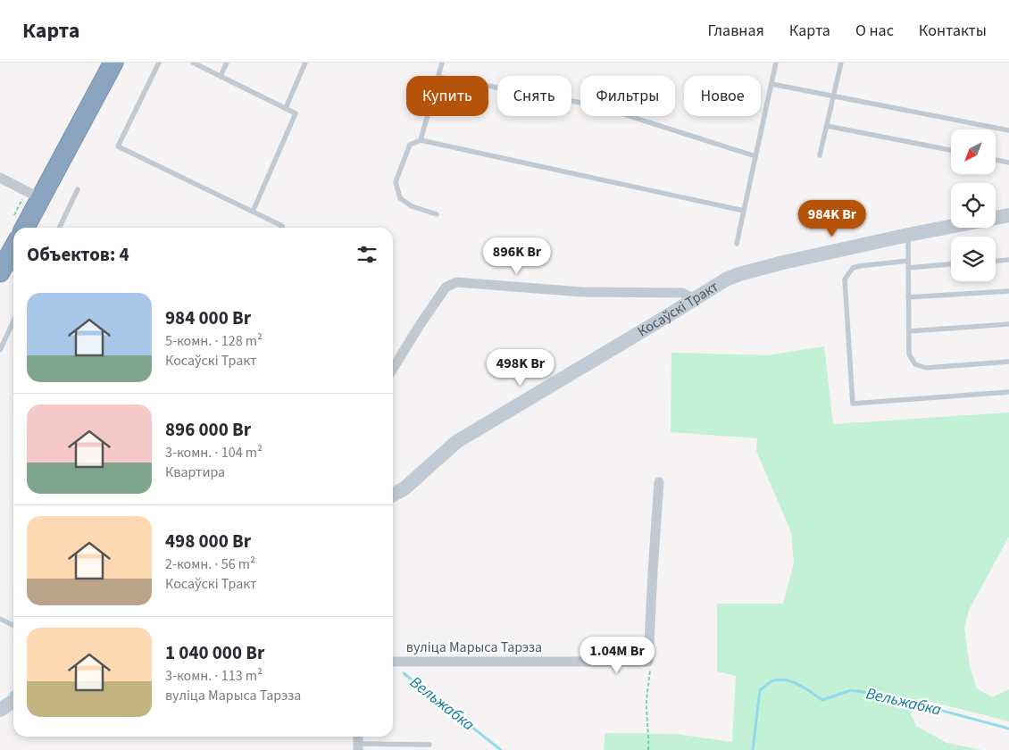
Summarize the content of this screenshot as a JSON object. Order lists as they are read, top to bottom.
{
  "streets": {
    "main road": ["Косаўскі Тракт"],
    "street": ["вуліца Марыса Тарэза"]
  },
  "water": ["Вельжабка"],
  "north": "bottom left",
  "page": {
    "header": "Карта",
    "nav": [
      "Главная",
      "Карта",
      "О нас",
      "Контакты"
    ],
    "chip": [
      "Купить",
      "Снять",
      "Фильтры",
      "Новое"
    ],
    "price": [
      "984K Br",
      "896K Br",
      "498K Br",
      "1.04M Br"
    ],
    "heading": "Объектов: 4",
    "list": [
      {
        "name": "984 000 Br",
        "note": "5-комн. · 128 m² · Косаўскі Тракт"
      },
      {
        "name": "896 000 Br",
        "note": "3-комн. · 104 m² · Квартира"
      },
      {
        "name": "498 000 Br",
        "note": "2-комн. · 56 m² · Косаўскі Тракт"
      },
      {
        "name": "1 040 000 Br",
        "note": "3-комн. · 113 m² · вуліца Марыса Тарэза"
      }
    ]
  }
}
